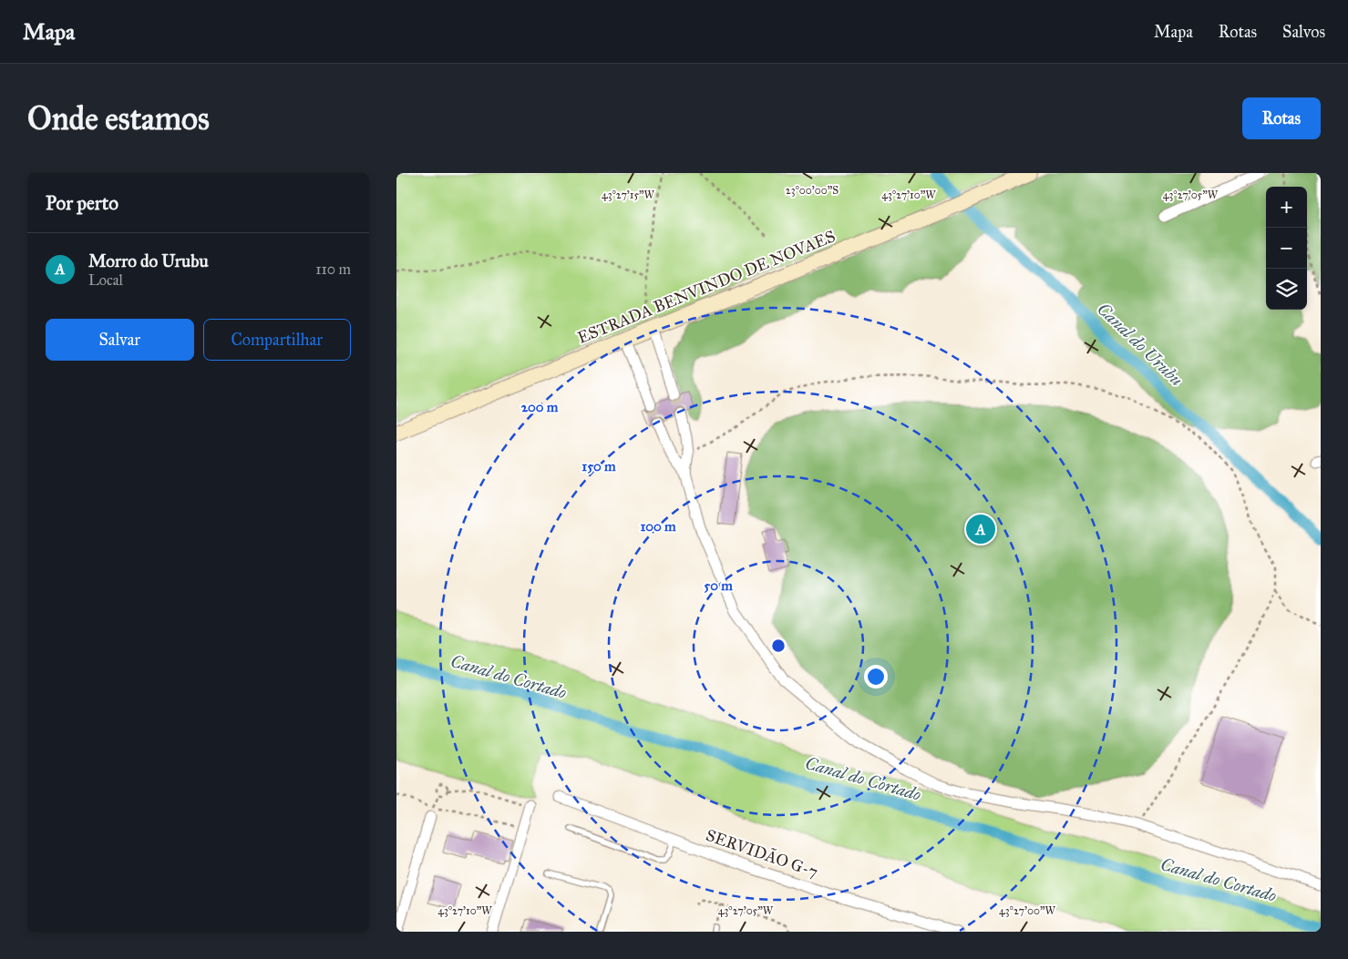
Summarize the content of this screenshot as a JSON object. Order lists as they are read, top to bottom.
{
  "streets": {
    "street": ["ESTRADA BENVINDO DE NOVAES", "SERVIDÃO G-7"]
  },
  "water": ["Canal do Urubu", "Canal do Cortado"],
  "page": {
    "header": "Mapa",
    "nav": ["Mapa", "Rotas", "Salvos"],
    "buttons": [
      "Rotas",
      ["Salvar", "Compartilhar"]
    ],
    "title": "Onde estamos",
    "heading": "Por perto",
    "map_buttons": ["+", "−"],
    "list": [
      {
        "mark": "A",
        "name": "Morro do Urubu",
        "note": "Local",
        "value": "110 m"
      }
    ],
    "pins": "A"
  },
  "coordinates": [
    "23°00'00\"S",
    "43°27'15\"W",
    "43°27'10\"W",
    "43°27'05\"W",
    "43°27'00\"W"
  ],
  "rings": [
    "200 m",
    "150 m",
    "100 m",
    "50 m"
  ]
}
